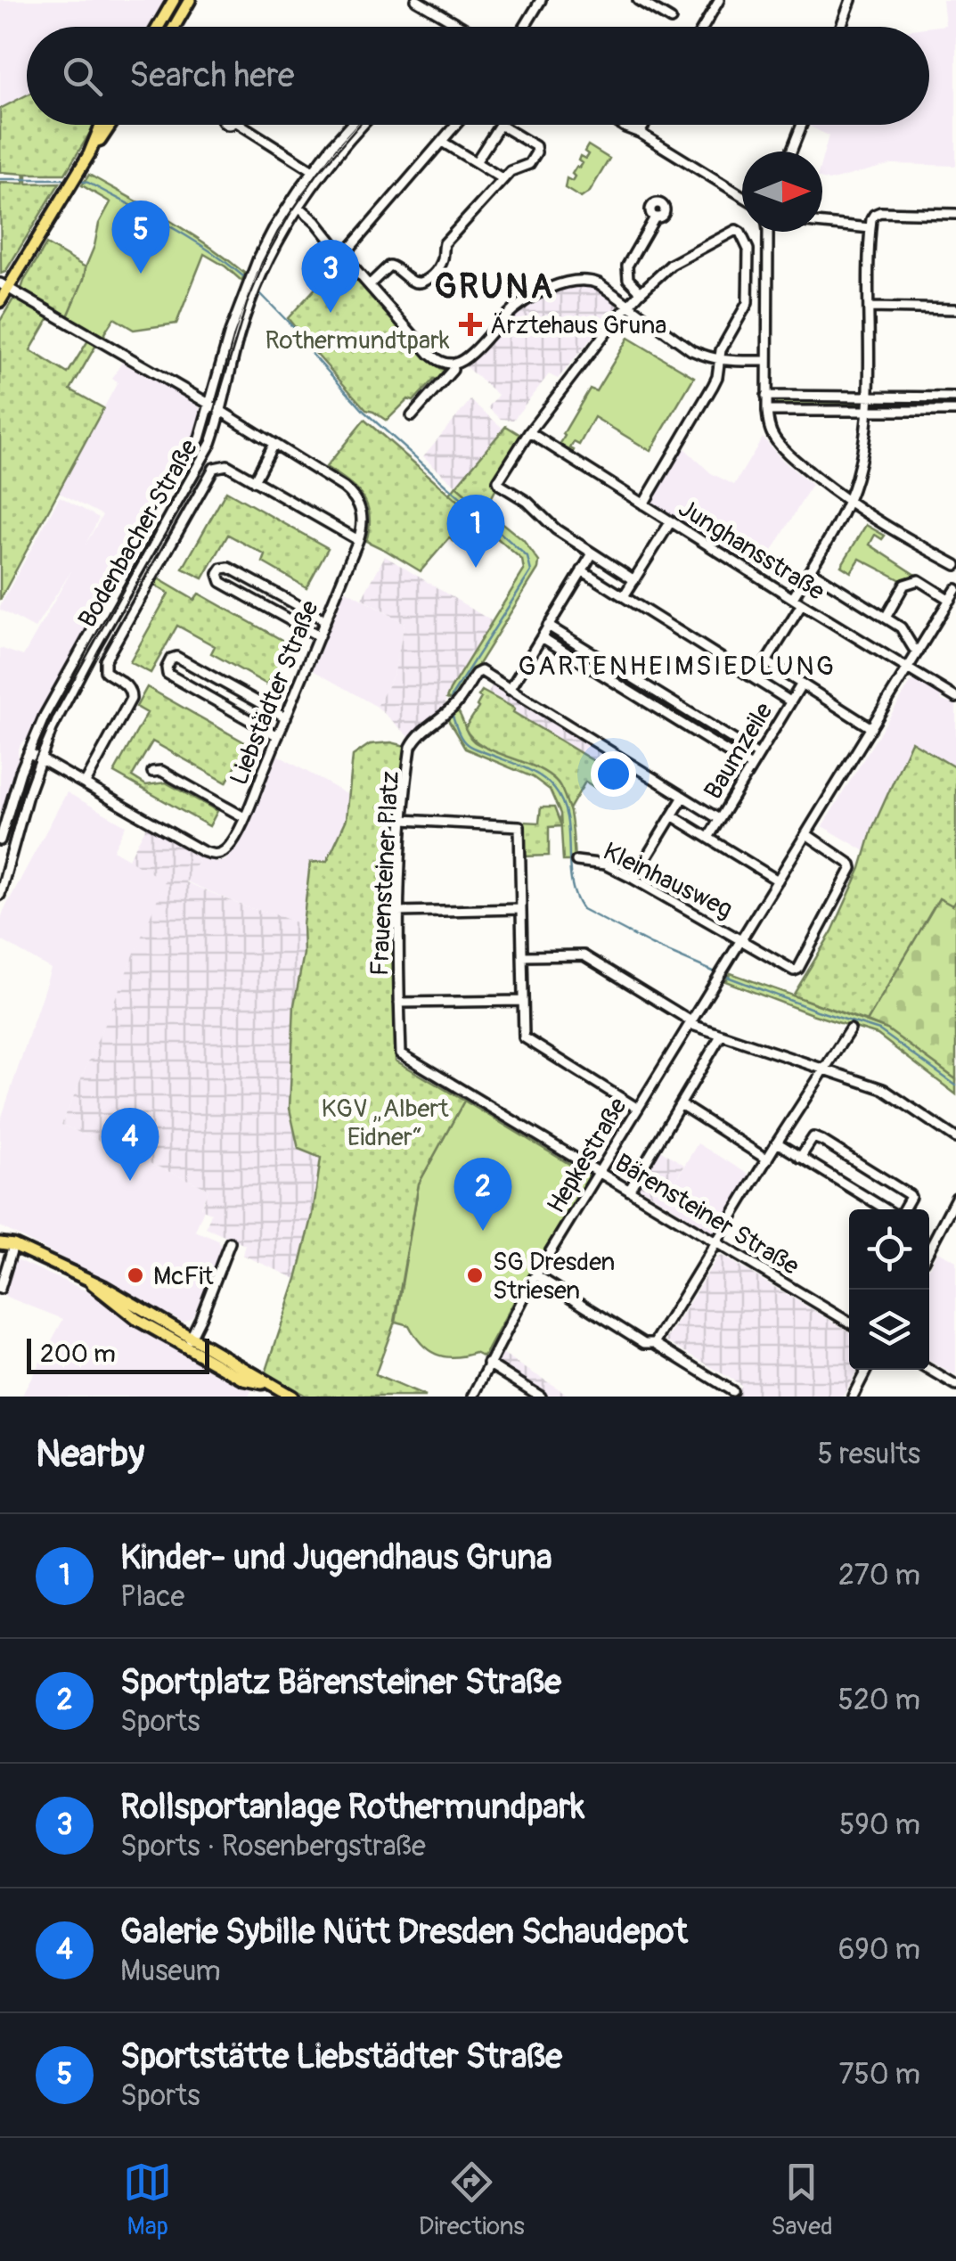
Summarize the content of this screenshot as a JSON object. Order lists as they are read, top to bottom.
{
  "streets": {
    "street": [
      "Bodenbacher Straße",
      "Junghansstraße",
      "Liebstädter Straße",
      "Baumzeile",
      "Frauensteiner Platz",
      "Kleinhausweg",
      "Hepkestraße",
      "Bärensteiner Straße"
    ]
  },
  "crossings": [
    ["Bodenbacher Straße", "Liebstädter Straße"],
    ["Junghansstraße", "Hepkestraße"],
    ["Frauensteiner Platz", "Bärensteiner Straße"],
    ["Kleinhausweg", "Hepkestraße"],
    ["Hepkestraße", "Bärensteiner Straße"]
  ],
  "districts": ["GRUNA", "GARTENHEIMSIEDLUNG"],
  "parks": ["Rothermundtpark", "KGV „Albert Eidner“"],
  "places": {
    "health": ["Ärztehaus Gruna"],
    "other": ["McFit", "SG Dresden Striesen"]
  },
  "scale_bar": "200 m",
  "north": "right",
  "page": {
    "search": "Search here",
    "pins": [
      "5",
      "3",
      "1",
      "4",
      "2"
    ],
    "scale": "200 m",
    "heading": ["Nearby", "5 results"],
    "list": [
      {
        "mark": "1",
        "name": "Kinder- und Jugendhaus Gruna",
        "note": "Place",
        "value": "270 m"
      },
      {
        "mark": "2",
        "name": "Sportplatz Bärensteiner Straße",
        "note": "Sports",
        "value": "520 m"
      },
      {
        "mark": "3",
        "name": "Rollsportanlage Rothermundpark",
        "note": "Sports · Rosenbergstraße",
        "value": "590 m"
      },
      {
        "mark": "4",
        "name": "Galerie Sybille Nütt Dresden Schaudepot",
        "note": "Museum",
        "value": "690 m"
      },
      {
        "mark": "5",
        "name": "Sportstätte Liebstädter Straße",
        "note": "Sports",
        "value": "750 m"
      }
    ],
    "nav": ["Map", "Directions", "Saved"]
  }
}
